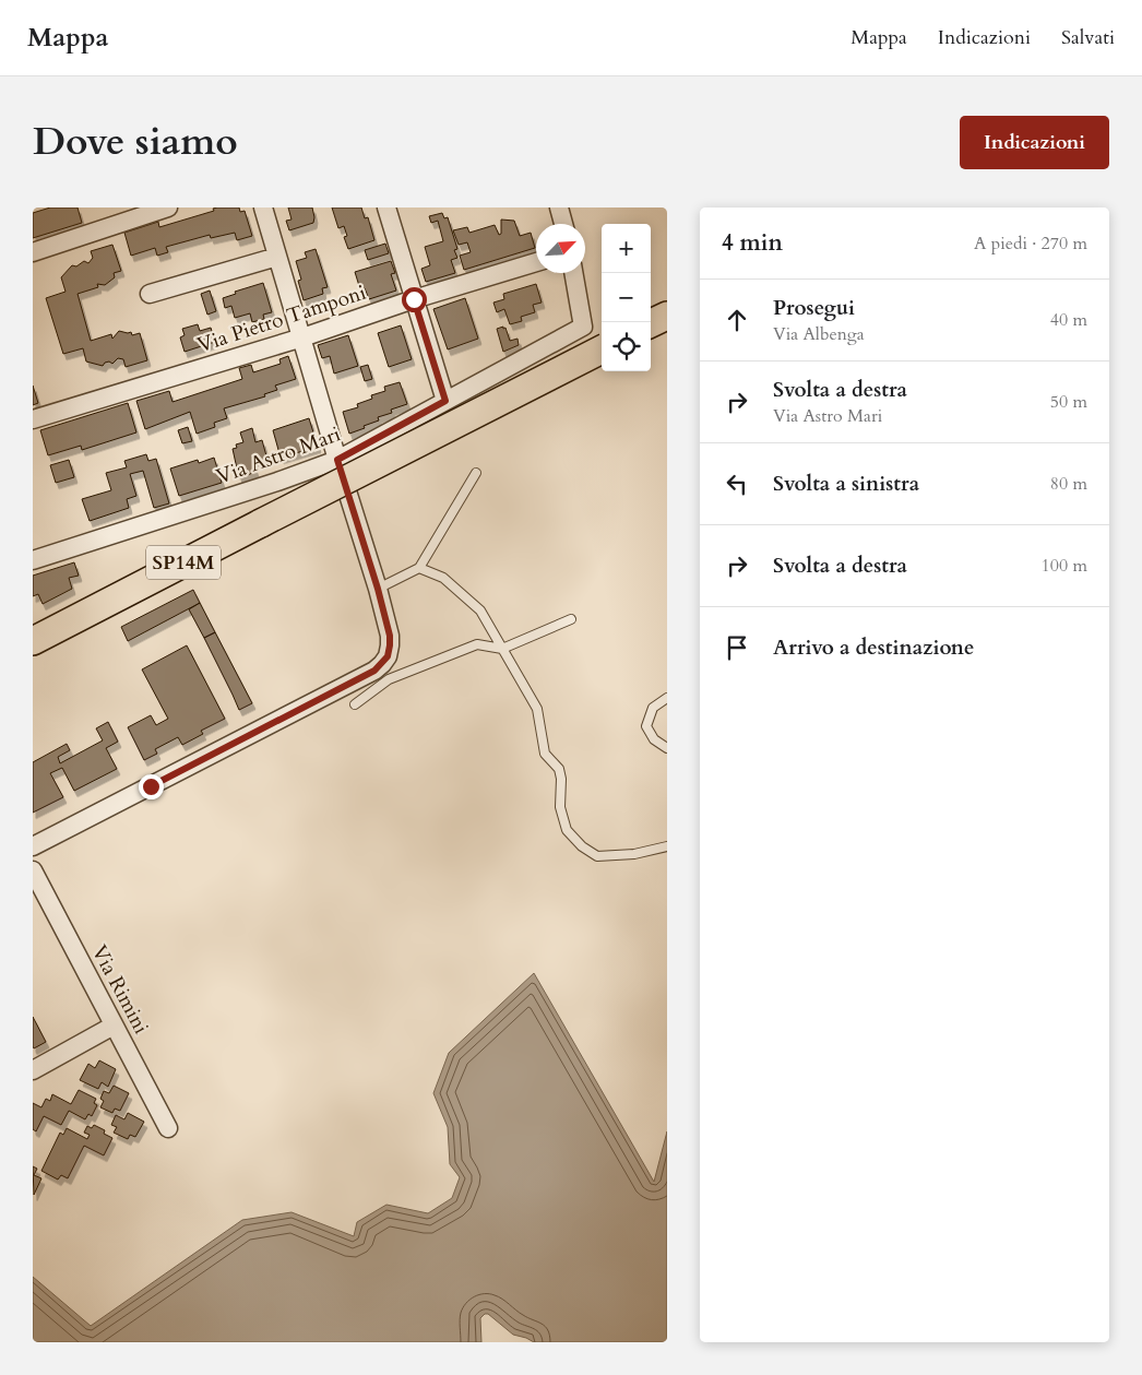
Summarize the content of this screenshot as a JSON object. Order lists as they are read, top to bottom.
{
  "streets": {
    "main road": ["SP14M"],
    "street": ["Via Pietro Tamponi", "Via Astro Mari", "Via Rimini"]
  },
  "north": "top right",
  "page": {
    "header": "Mappa",
    "nav": ["Mappa", "Indicazioni", "Salvati"],
    "title": "Dove siamo",
    "buttons": "Indicazioni",
    "heading": ["4 min", "A piedi · 270 m"],
    "map_buttons": ["+", "−"],
    "list": [
      ["Prosegui", "Via Albenga", "40 m"],
      ["Svolta a destra", "Via Astro Mari", "50 m"],
      ["Svolta a sinistra", "80 m"],
      ["Svolta a destra", "100 m"],
      "Arrivo a destinazione"
    ]
  }
}
